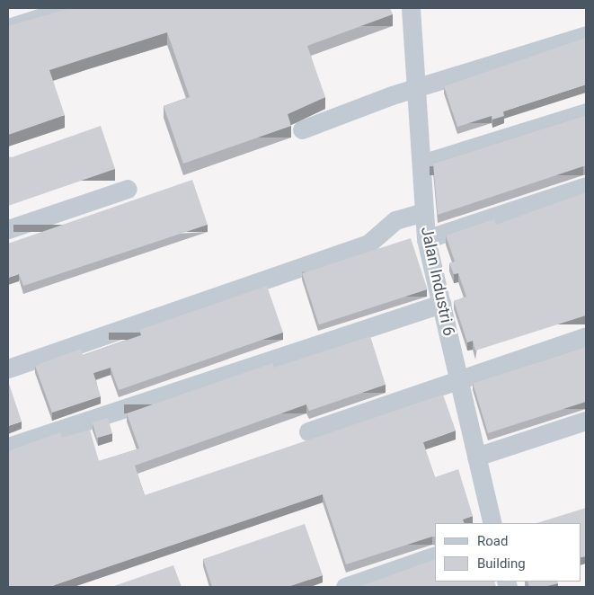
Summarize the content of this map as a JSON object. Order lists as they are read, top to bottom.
{
  "streets": {
    "street": ["Jalan Industri 6"]
  },
  "legend": ["Road", "Building"]
}
